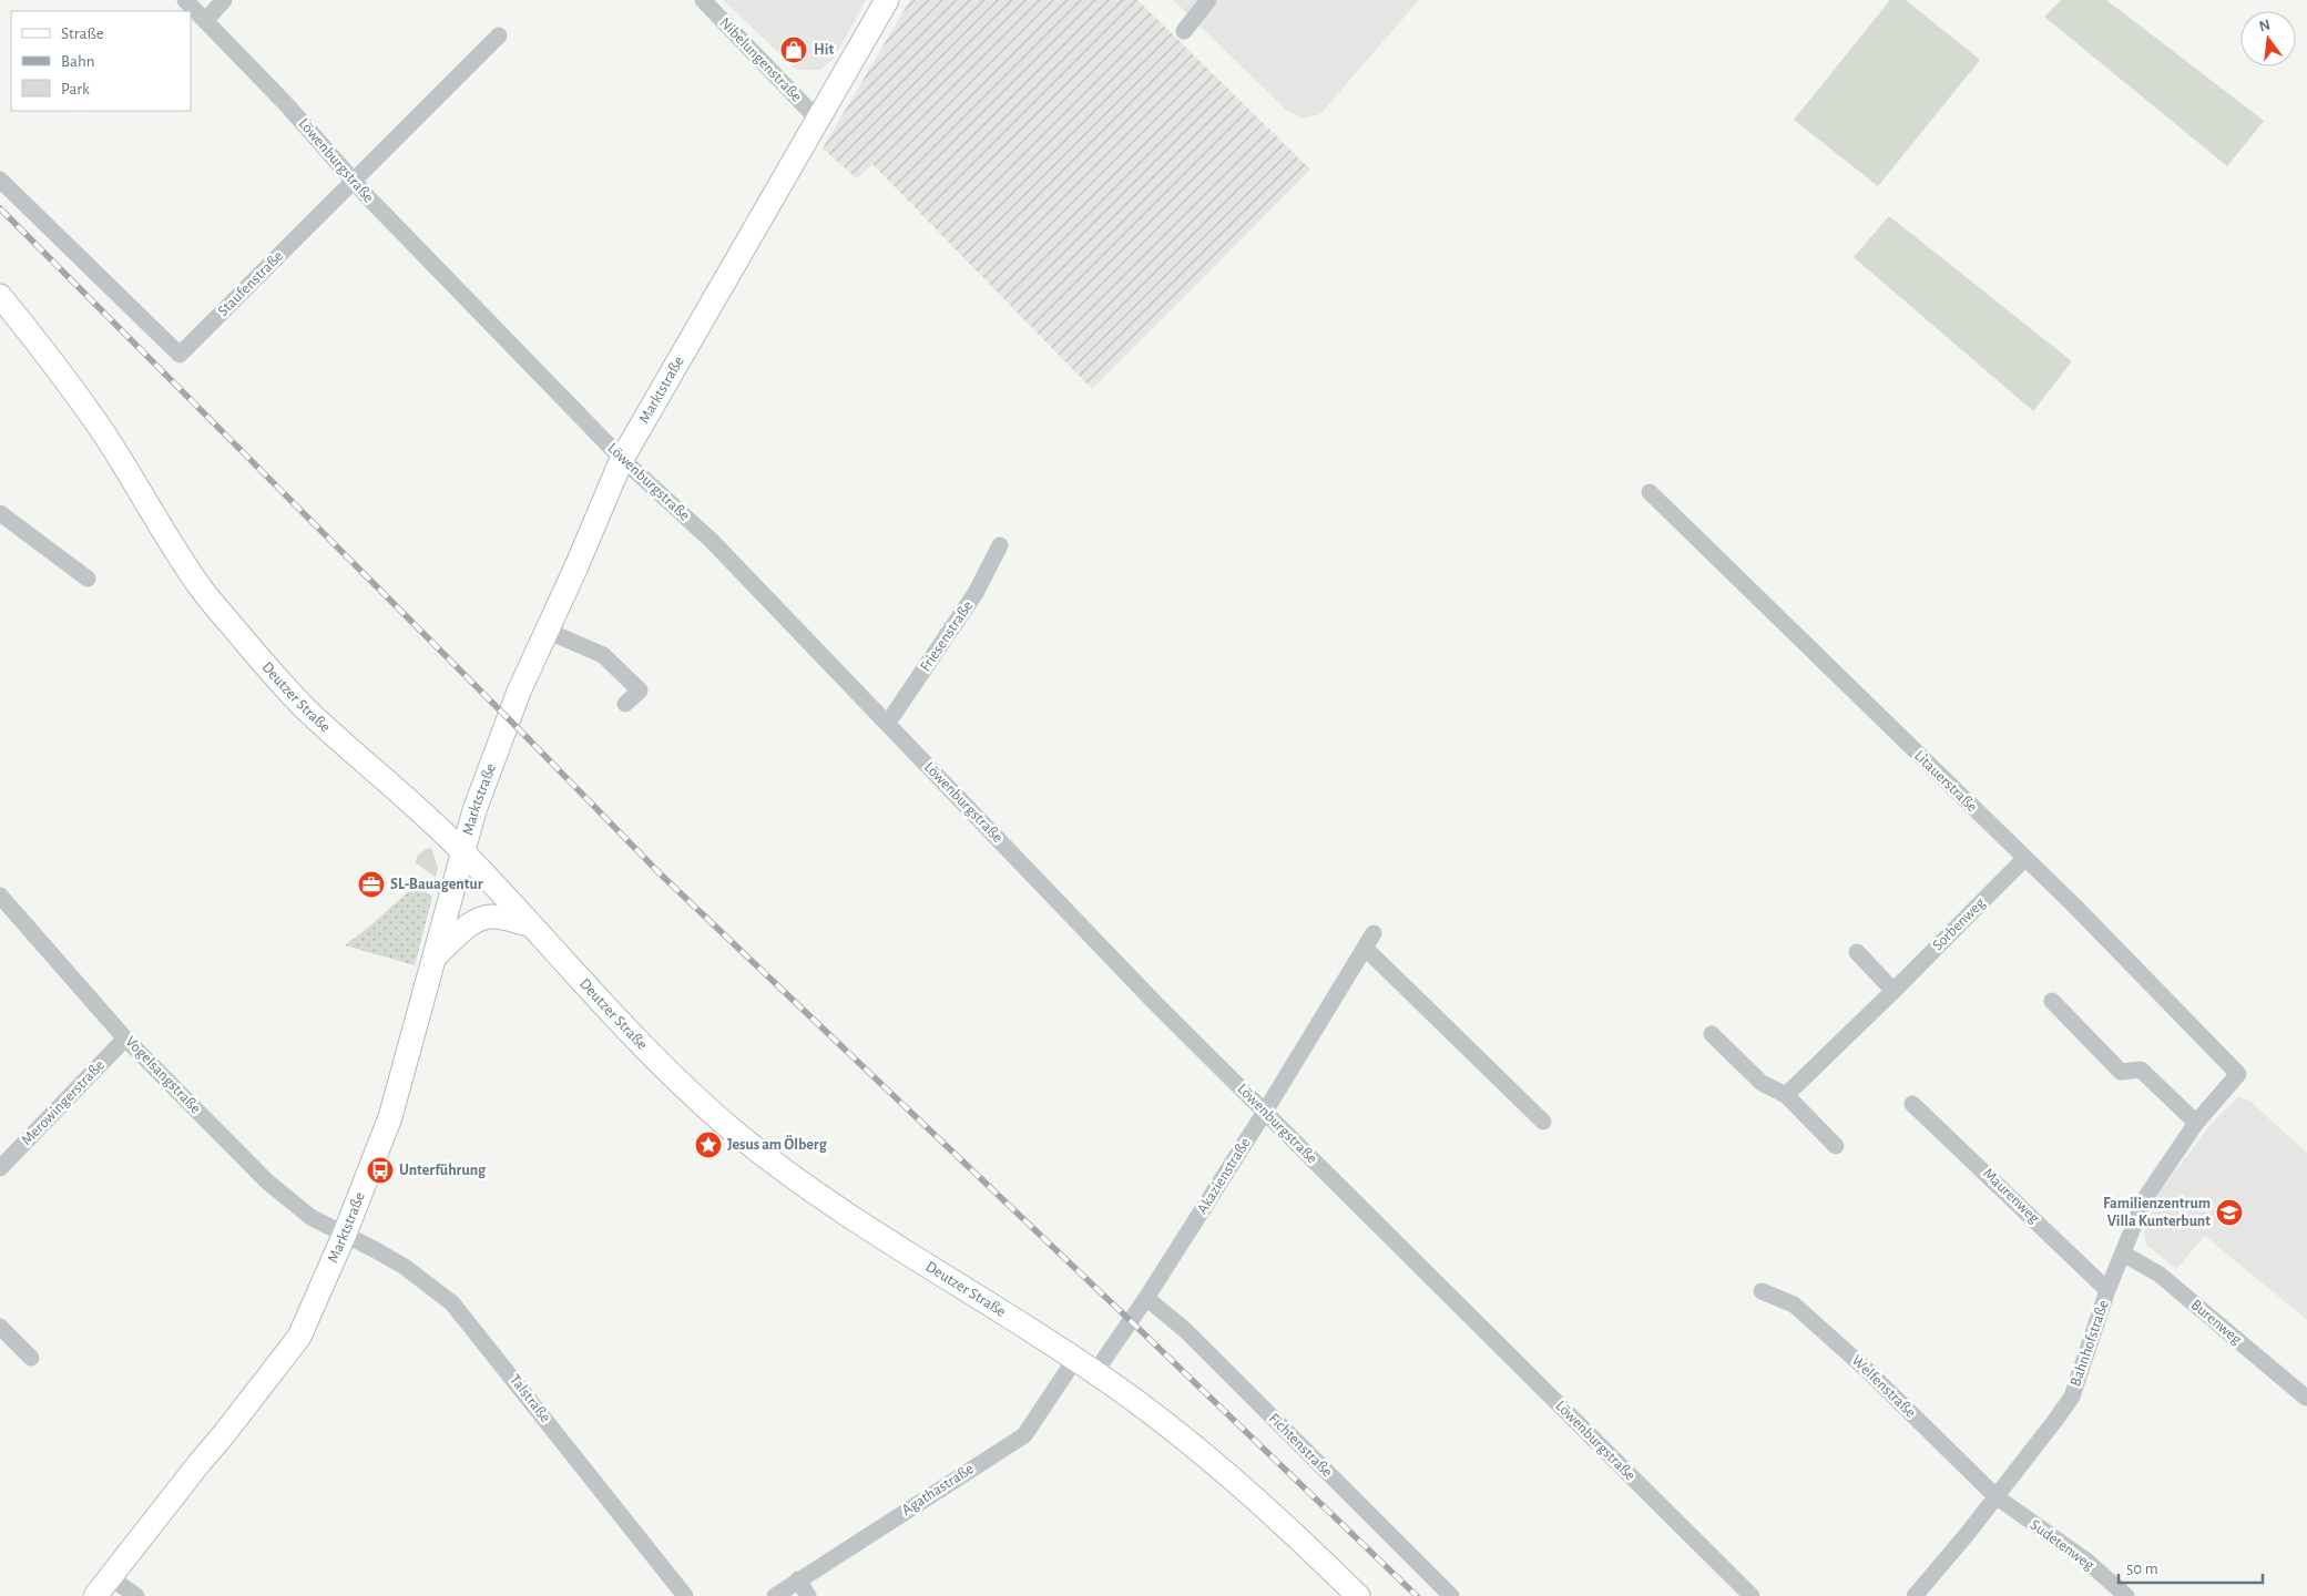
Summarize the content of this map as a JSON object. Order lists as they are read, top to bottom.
{
  "streets": {
    "main road": ["Marktstraße", "Deutzer Straße"],
    "street": [
      "Nibelungenstraße",
      "Löwenburgstraße",
      "Staufenstraße",
      "Friesenstraße",
      "Litauerstraße",
      "Sorbenweg",
      "Vogelsangstraße",
      "Merowingerstraße",
      "Akazienstraße",
      "Maurenweg",
      "Burenweg",
      "Bahnhofstraße",
      "Welfenstraße",
      "Talstraße",
      "Fichtenstraße",
      "Agathastraße",
      "Sudetenweg"
    ]
  },
  "crossings": [
    ["Nibelungenstraße", "Marktstraße"],
    ["Löwenburgstraße", "Staufenstraße"],
    ["Löwenburgstraße", "Marktstraße"],
    ["Löwenburgstraße", "Friesenstraße"],
    ["Löwenburgstraße", "Akazienstraße"],
    ["Marktstraße", "Deutzer Straße"],
    ["Marktstraße", "Vogelsangstraße"],
    ["Marktstraße", "Talstraße"],
    ["Deutzer Straße", "Akazienstraße"],
    ["Deutzer Straße", "Agathastraße"],
    ["Litauerstraße", "Sorbenweg"],
    ["Litauerstraße", "Bahnhofstraße"],
    ["Vogelsangstraße", "Merowingerstraße"],
    ["Vogelsangstraße", "Talstraße"],
    ["Akazienstraße", "Fichtenstraße"],
    ["Maurenweg", "Bahnhofstraße"],
    ["Burenweg", "Bahnhofstraße"],
    ["Bahnhofstraße", "Welfenstraße"],
    ["Bahnhofstraße", "Sudetenweg"],
    ["Welfenstraße", "Sudetenweg"]
  ],
  "places": {
    "shop": ["Hit"],
    "office": ["SL-Bauagentur"],
    "place": ["Jesus am Ölberg"],
    "bus stop": ["Unterführung"],
    "school or university": ["Familienzentrum Villa Kunterbunt"]
  },
  "legend": ["Straße", "Bahn", "Park"],
  "scale_bar": "50 m",
  "north": "top"
}
